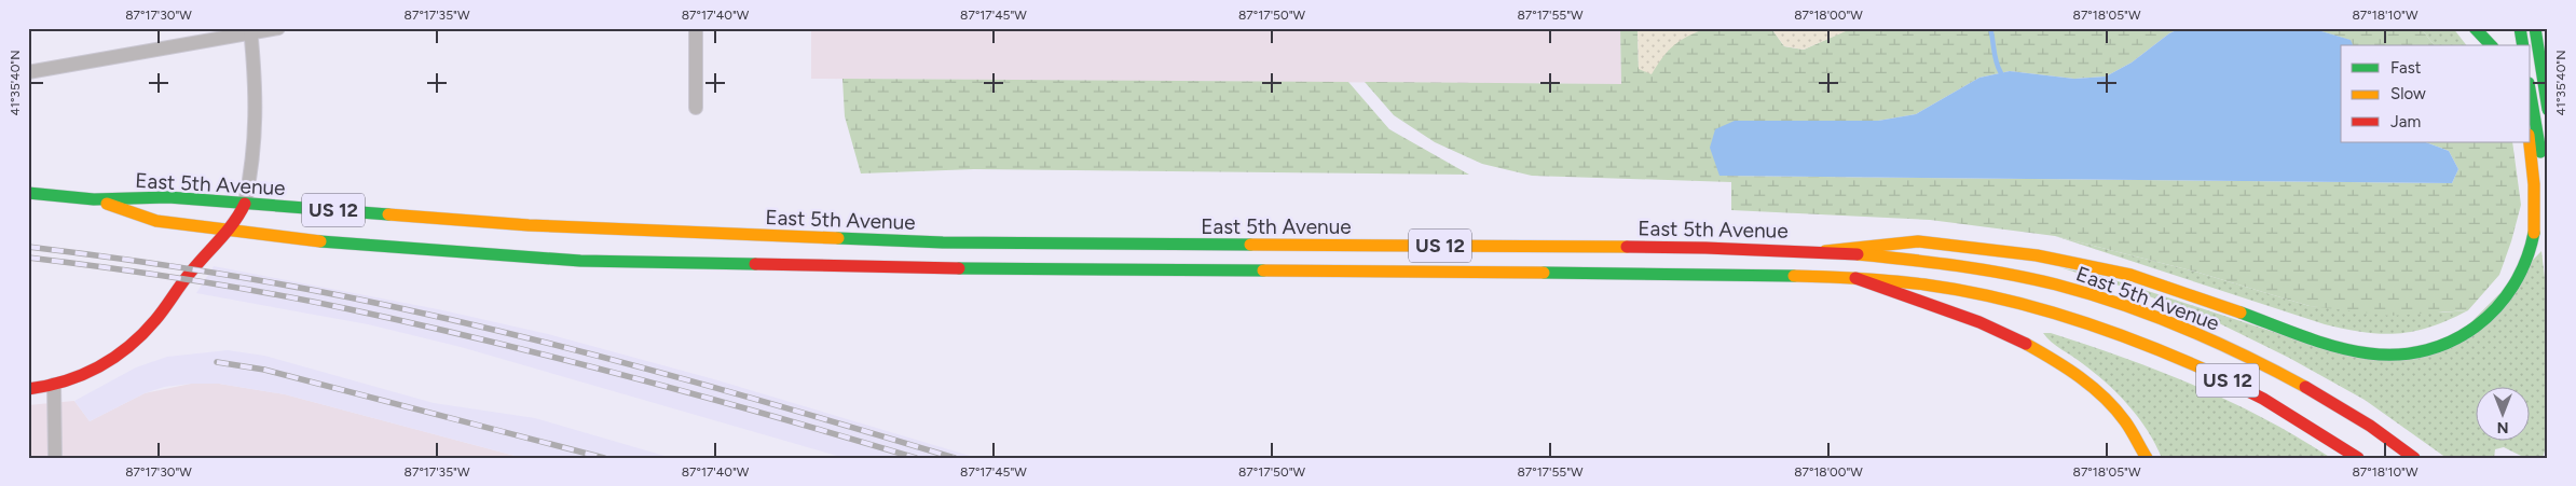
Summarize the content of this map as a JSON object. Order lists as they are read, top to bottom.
{
  "streets": {
    "main road": ["East 5th Avenue", "US 12"]
  },
  "legend": ["Fast", "Slow", "Jam"],
  "north": "bottom",
  "coordinates": [
    "87°17'30\"W",
    "87°17'35\"W",
    "87°17'40\"W",
    "87°17'45\"W",
    "87°17'50\"W",
    "87°17'55\"W",
    "87°18'00\"W",
    "87°18'05\"W",
    "87°18'10\"W",
    "41°35'40\"N"
  ]
}
